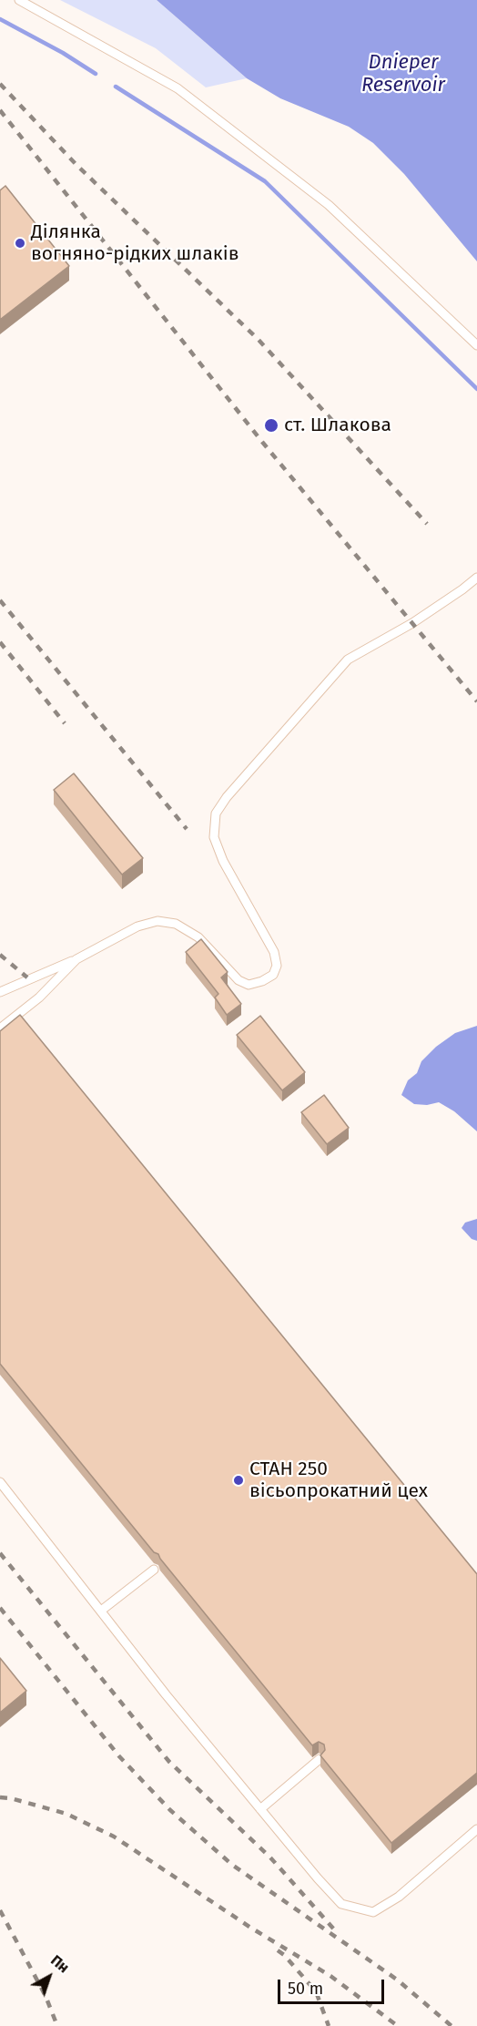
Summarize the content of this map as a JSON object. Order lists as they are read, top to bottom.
{
  "water": ["Dnieper Reservoir"],
  "places": ["Ділянка вогняно-рідких шлаків", "ст. Шлакова", "СТАН 250 вісьопрокатний цех"],
  "scale_bar": "50 m",
  "north": "top right"
}
